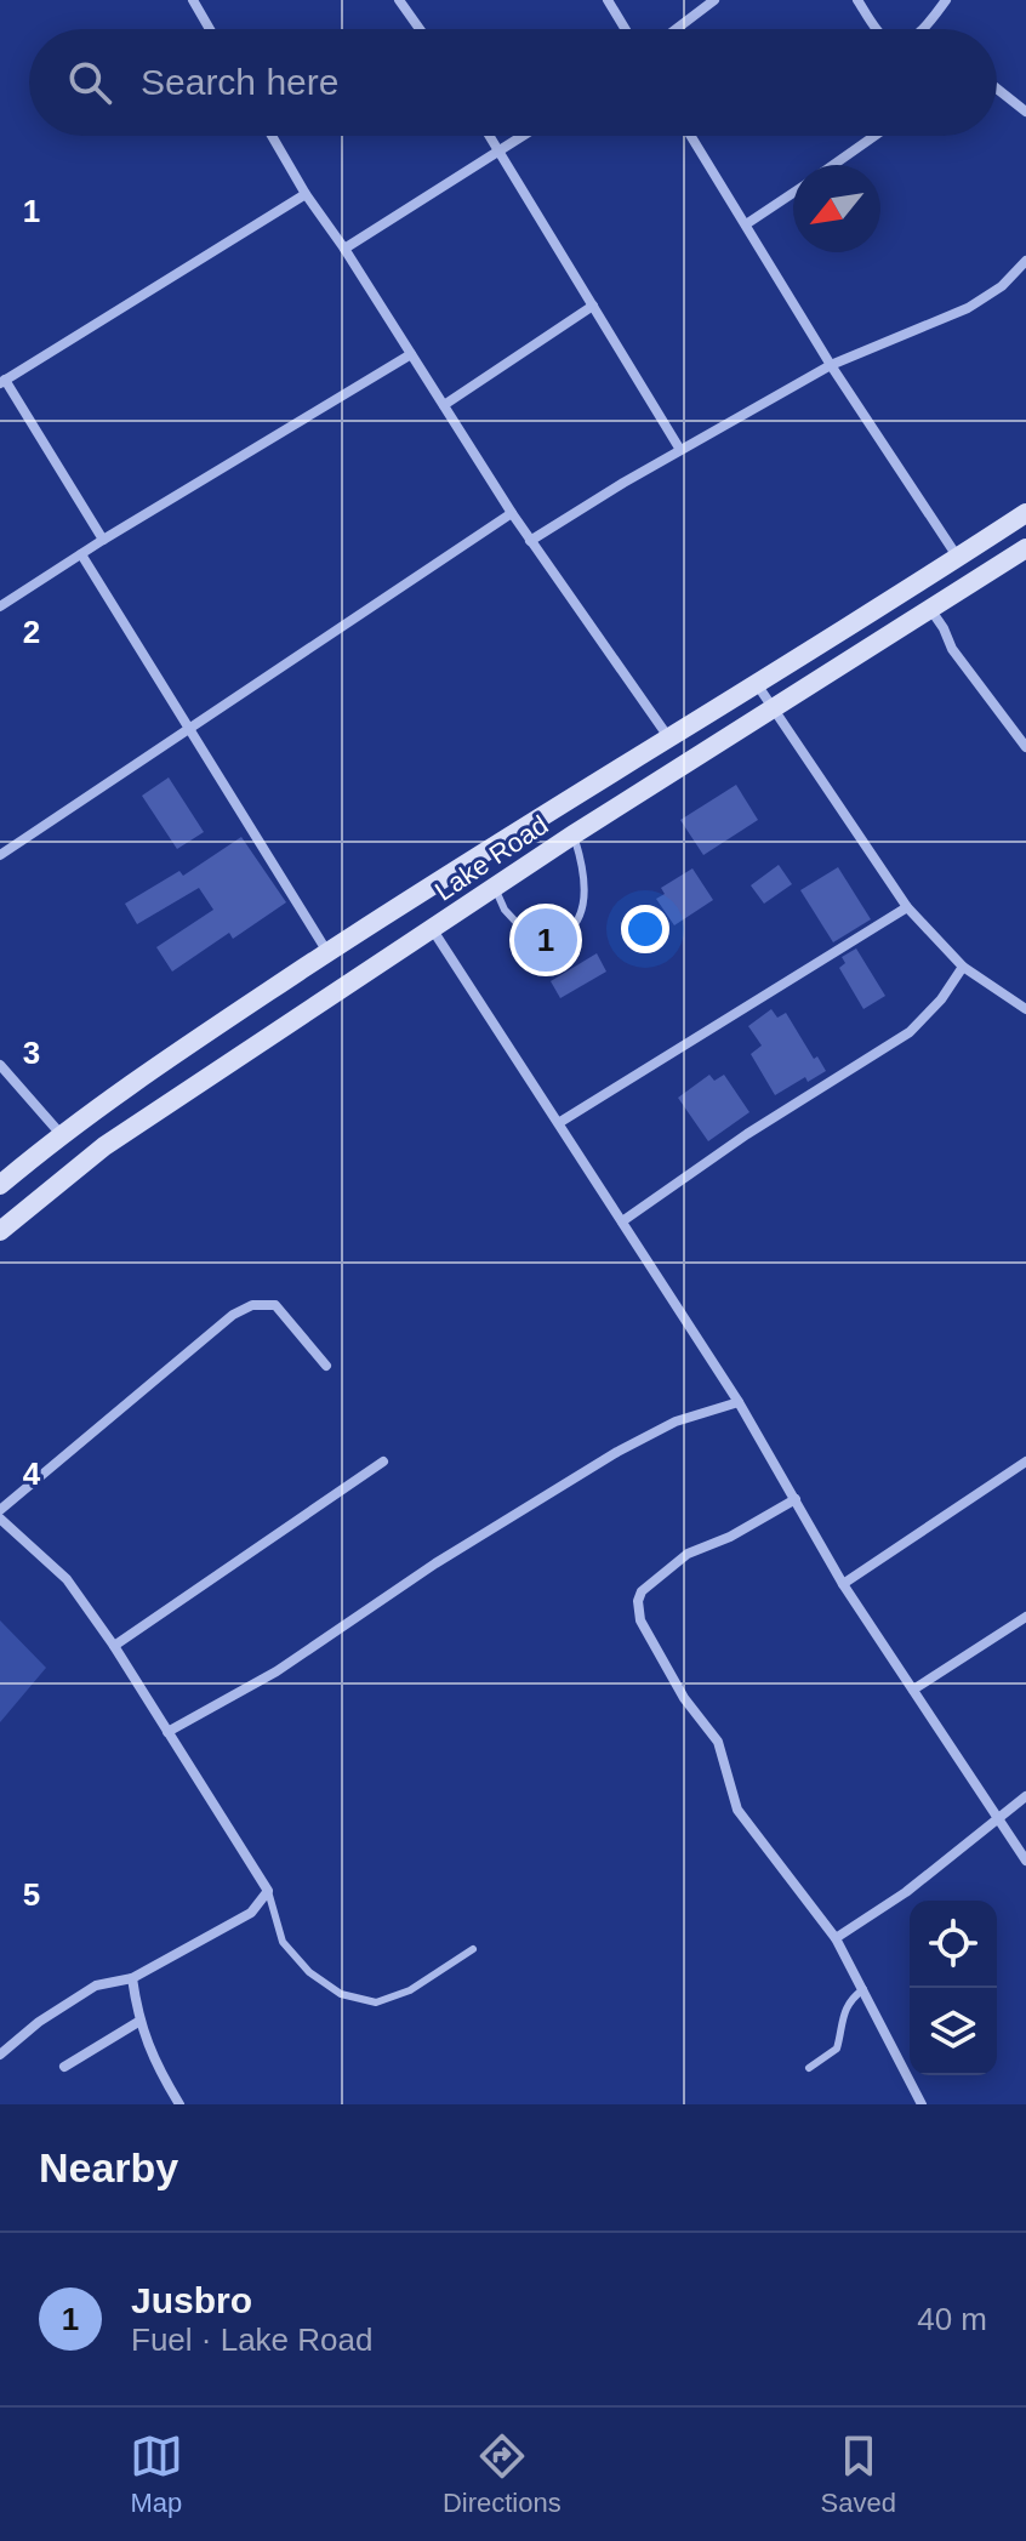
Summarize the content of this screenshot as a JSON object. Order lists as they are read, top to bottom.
{
  "streets": {
    "main road": ["Lake Road"]
  },
  "north": "bottom left",
  "page": {
    "search": "Search here",
    "pins": "1",
    "heading": "Nearby",
    "list": [
      {
        "mark": "1",
        "name": "Jusbro",
        "note": "Fuel · Lake Road",
        "value": "40 m"
      }
    ],
    "nav": ["Map", "Directions", "Saved"]
  },
  "grid": {
    "rows": [
      "1",
      "2",
      "3",
      "4",
      "5"
    ]
  }
}
